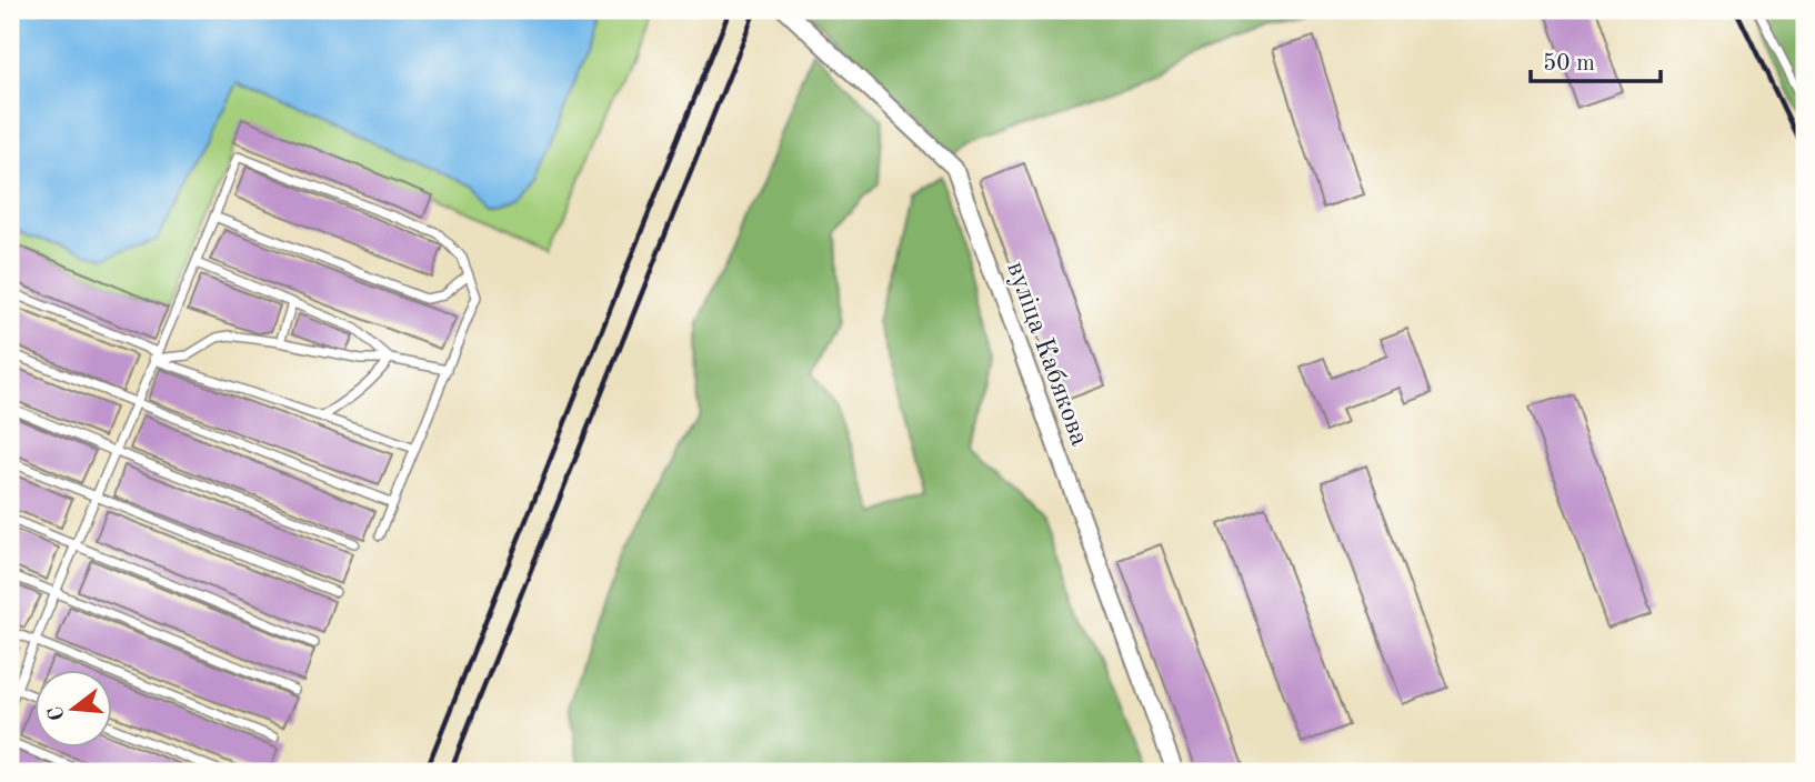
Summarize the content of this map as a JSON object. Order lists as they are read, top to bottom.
{
  "streets": {
    "street": ["вуліца Кабякова"]
  },
  "scale_bar": "50 m",
  "north": "left"
}
